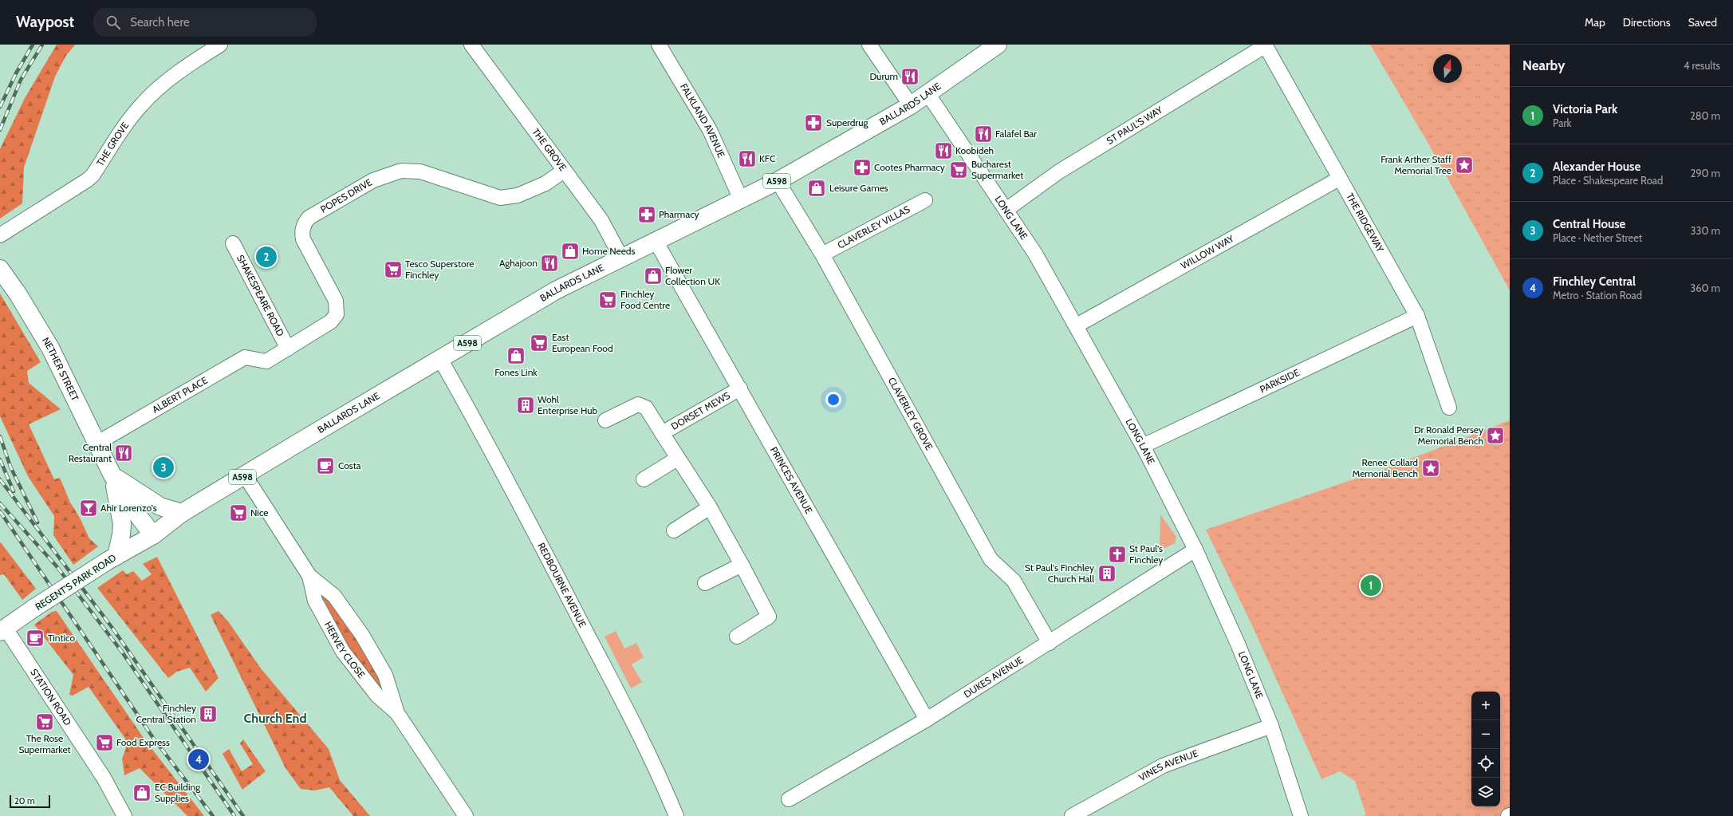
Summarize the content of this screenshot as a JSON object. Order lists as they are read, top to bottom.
{
  "streets": {
    "main road": [
      "BALLARDS LANE",
      "A598",
      "NETHER STREET",
      "REGENT'S PARK ROAD"
    ],
    "street": [
      "FALKLAND AVENUE",
      "ST PAUL'S WAY",
      "THE GROVE",
      "POPES DRIVE",
      "LONG LANE",
      "THE RIDGEWAY",
      "CLAVERLEY VILLAS",
      "WILLOW WAY",
      "SHAKESPEARE ROAD",
      "PARKSIDE",
      "ALBERT PLACE",
      "DORSET MEWS",
      "CLAVERLEY GROVE",
      "PRINCES AVENUE",
      "REDBOURNE AVENUE",
      "HERVEY CLOSE",
      "DUKES AVENUE",
      "STATION ROAD",
      "VINES AVENUE"
    ]
  },
  "crossings": [
    ["BALLARDS LANE", "FALKLAND AVENUE"],
    ["BALLARDS LANE", "THE GROVE"],
    ["BALLARDS LANE", "LONG LANE"],
    ["BALLARDS LANE", "NETHER STREET"],
    ["BALLARDS LANE", "CLAVERLEY GROVE"],
    ["BALLARDS LANE", "PRINCES AVENUE"],
    ["BALLARDS LANE", "REGENT'S PARK ROAD"],
    ["BALLARDS LANE", "REDBOURNE AVENUE"],
    ["BALLARDS LANE", "HERVEY CLOSE"],
    ["ST PAUL'S WAY", "LONG LANE"],
    ["ST PAUL'S WAY", "THE RIDGEWAY"],
    ["THE GROVE", "POPES DRIVE"],
    ["POPES DRIVE", "SHAKESPEARE ROAD"],
    ["POPES DRIVE", "ALBERT PLACE"],
    ["LONG LANE", "WILLOW WAY"],
    ["LONG LANE", "PARKSIDE"],
    ["LONG LANE", "DUKES AVENUE"],
    ["LONG LANE", "VINES AVENUE"],
    ["THE RIDGEWAY", "WILLOW WAY"],
    ["THE RIDGEWAY", "PARKSIDE"],
    ["CLAVERLEY VILLAS", "CLAVERLEY GROVE"],
    ["NETHER STREET", "ALBERT PLACE"],
    ["NETHER STREET", "REGENT'S PARK ROAD"],
    ["DORSET MEWS", "PRINCES AVENUE"],
    ["CLAVERLEY GROVE", "DUKES AVENUE"],
    ["PRINCES AVENUE", "DUKES AVENUE"],
    ["REGENT'S PARK ROAD", "STATION ROAD"]
  ],
  "districts": ["Church End"],
  "places": {
    "restaurant": [
      "Durum",
      "Falafel Bar",
      "Koobideh",
      "KFC",
      "Aghajoon",
      "Central Restaurant"
    ],
    "pharmacy": ["Superdrug", "Cootes Pharmacy", "Pharmacy"],
    "place": ["Frank Arther Staff Memorial Tree", "Dr Ronald Persey Memorial Bench", "Renee Collard Memorial Bench"],
    "supermarket": [
      "Bucharest Supermarket",
      "Tesco Superstore Finchley",
      "Finchley Food Centre",
      "East European Food",
      "Nice",
      "The Rose Supermarket",
      "Food Express"
    ],
    "shop": [
      "Leisure Games",
      "Home Needs",
      "Flower Collection UK",
      "Fones Link",
      "EC Building Supplies"
    ],
    "building": ["Wohl Enterprise Hub", "St Paul's Finchley Church Hall", "Finchley Central Station"],
    "cafe": ["Costa", "Tintico"],
    "bar": ["Ahir Lorenzo's"],
    "church": ["St Paul's Finchley"]
  },
  "scale_bar": "20 m",
  "north": "top",
  "page": {
    "header": "Waypost",
    "search": "Search here",
    "nav": ["Map", "Directions", "Saved"],
    "heading": ["Nearby", "4 results"],
    "list": [
      {
        "mark": "1",
        "name": "Victoria Park",
        "note": "Park",
        "value": "280 m"
      },
      {
        "mark": "2",
        "name": "Alexander House",
        "note": "Place · Shakespeare Road",
        "value": "290 m"
      },
      {
        "mark": "3",
        "name": "Central House",
        "note": "Place · Nether Street",
        "value": "330 m"
      },
      {
        "mark": "4",
        "name": "Finchley Central",
        "note": "Metro · Station Road",
        "value": "360 m"
      }
    ],
    "pins": [
      "2",
      "3",
      "1",
      "4"
    ],
    "map_buttons": ["+", "−"],
    "scale": "20 m"
  }
}
